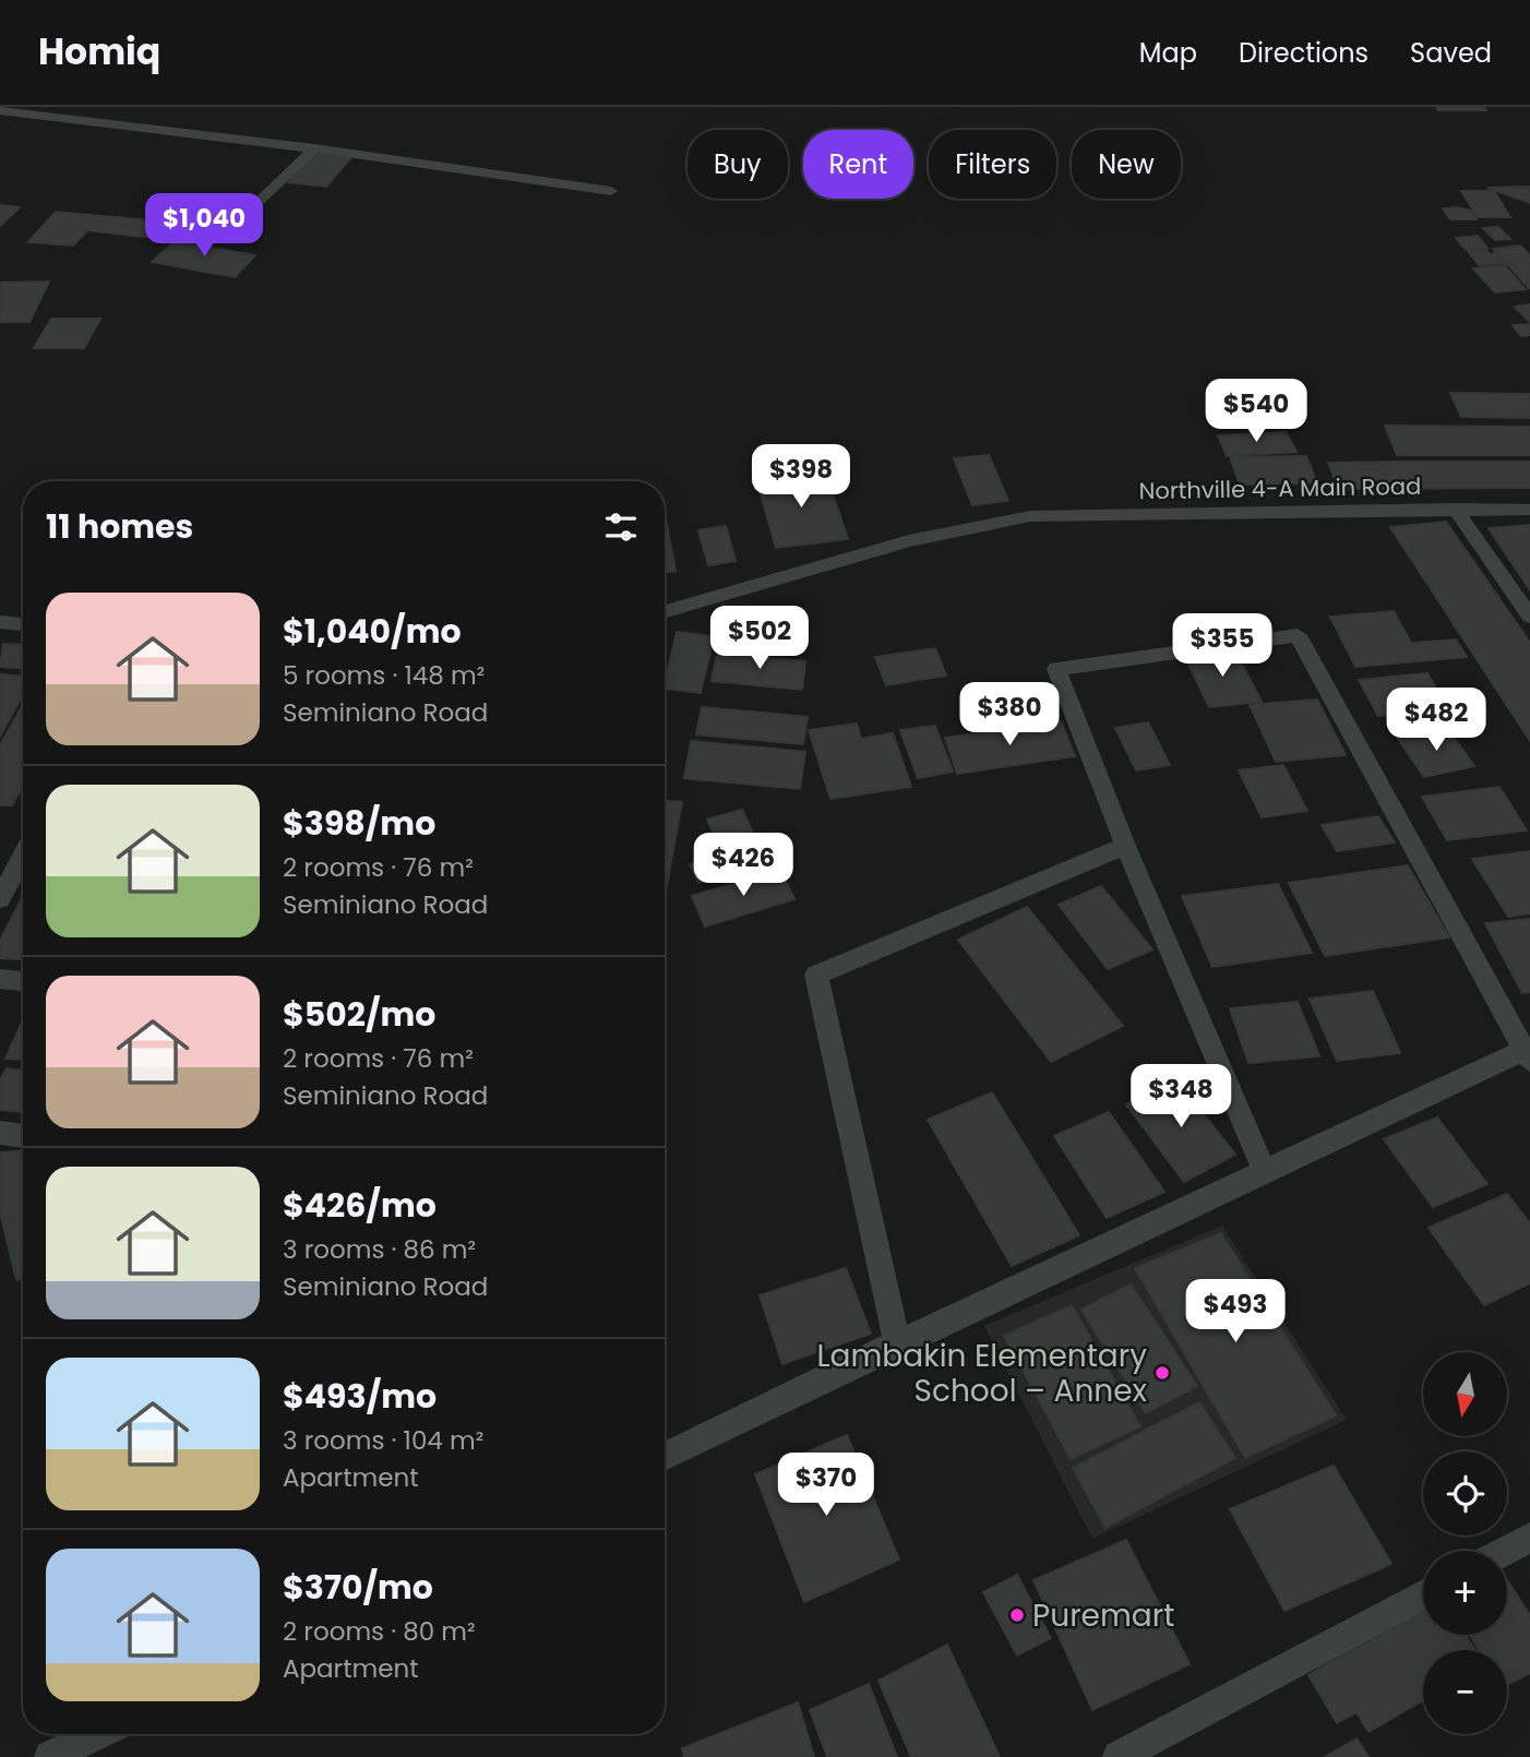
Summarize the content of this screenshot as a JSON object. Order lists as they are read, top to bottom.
{
  "streets": {
    "street": ["Northville 4-A Main Road"]
  },
  "places": ["Lambakin Elementary School – Annex", "Puremart"],
  "north": "bottom",
  "page": {
    "header": "Homiq",
    "nav": ["Map", "Directions", "Saved"],
    "chip": [
      "Buy",
      "Rent",
      "Filters",
      "New"
    ],
    "price": [
      "$1,040",
      "$540",
      "$398",
      "$502",
      "$355",
      "$380",
      "$482",
      "$426",
      "$348",
      "$493",
      "$370"
    ],
    "heading": "11 homes",
    "list": [
      {
        "name": "$1,040/mo",
        "note": "5 rooms · 148 m² · Seminiano Road"
      },
      {
        "name": "$398/mo",
        "note": "2 rooms · 76 m² · Seminiano Road"
      },
      {
        "name": "$502/mo",
        "note": "2 rooms · 76 m² · Seminiano Road"
      },
      {
        "name": "$426/mo",
        "note": "3 rooms · 86 m² · Seminiano Road"
      },
      {
        "name": "$493/mo",
        "note": "3 rooms · 104 m² · Apartment"
      },
      {
        "name": "$370/mo",
        "note": "2 rooms · 80 m² · Apartment"
      }
    ],
    "map_buttons": ["+", "−"]
  }
}
